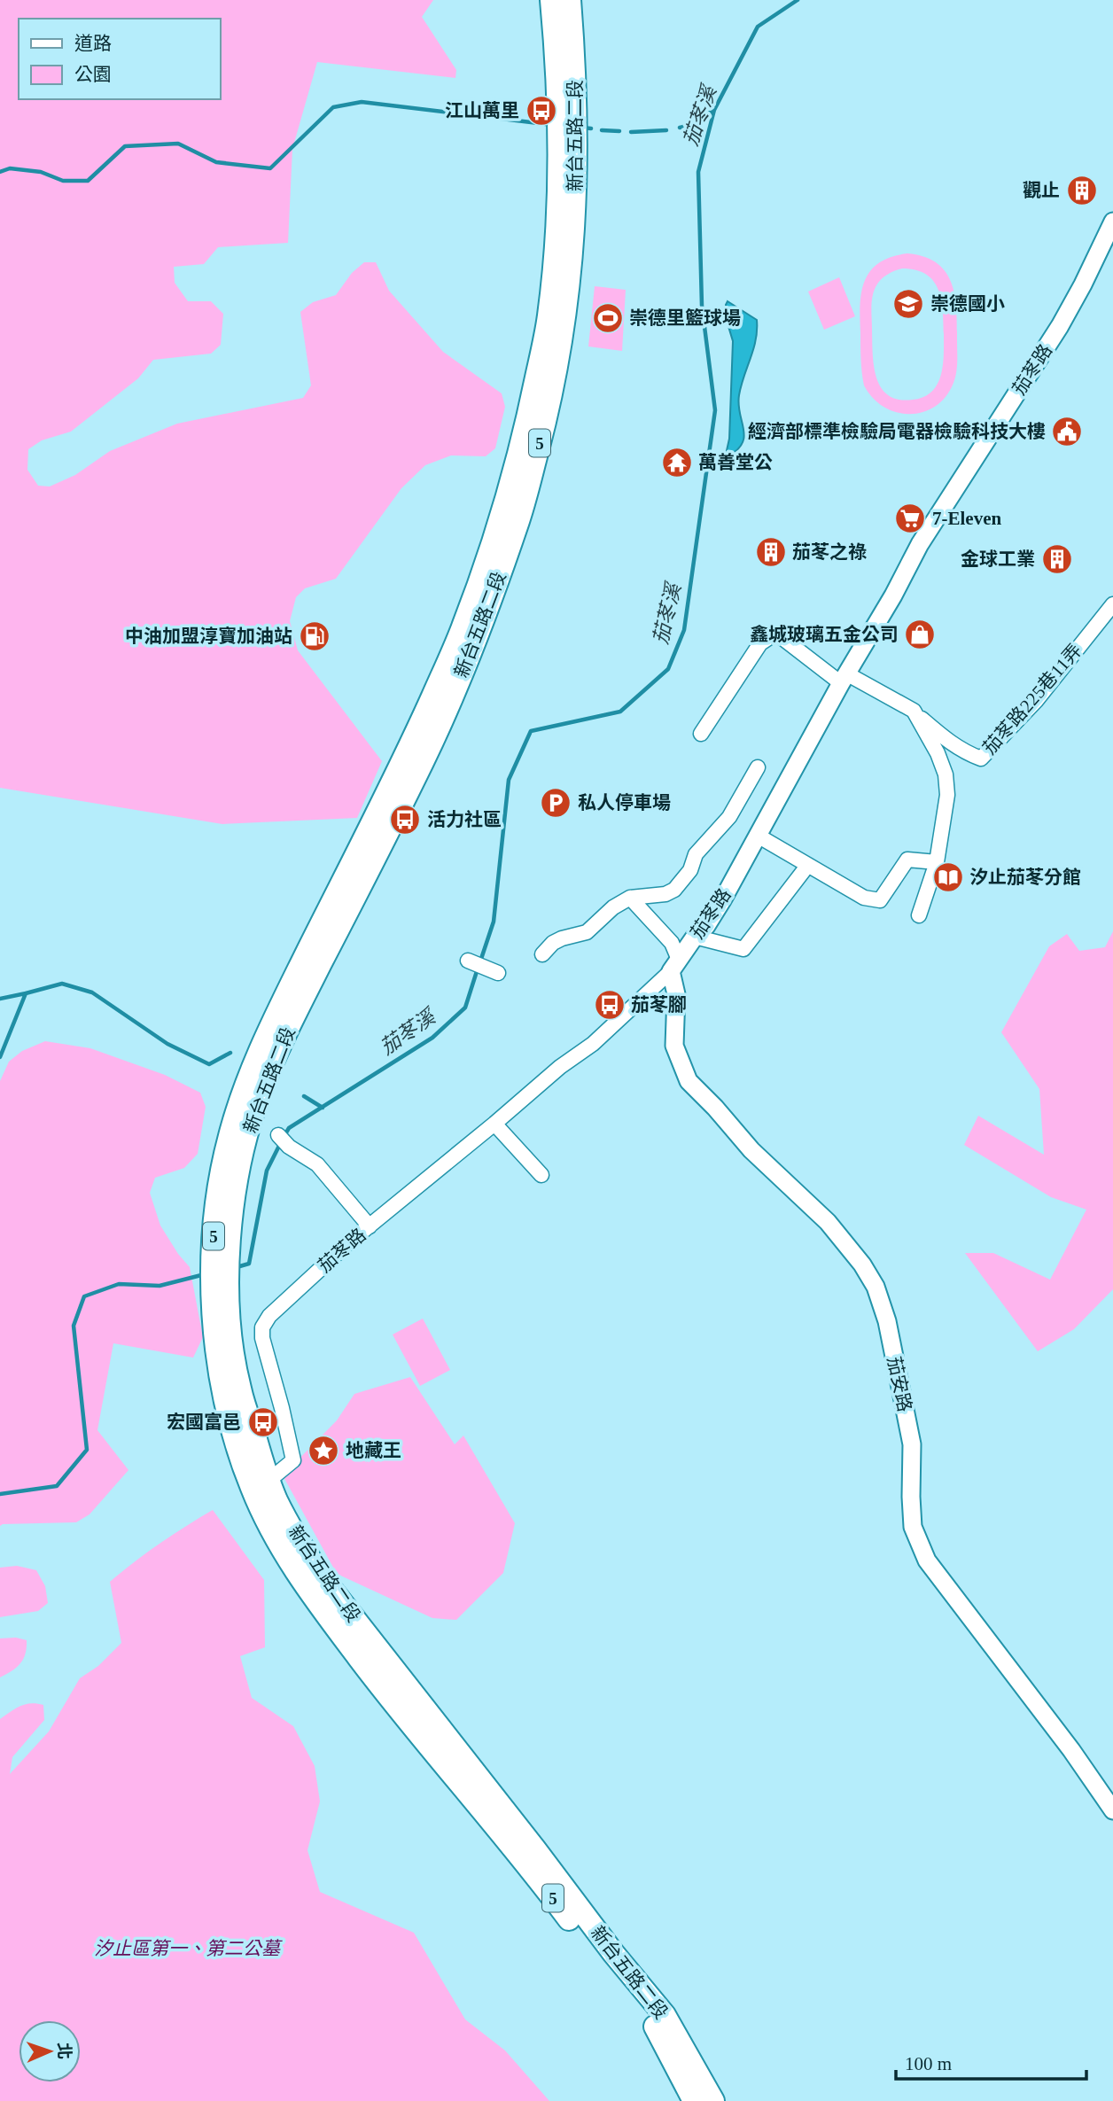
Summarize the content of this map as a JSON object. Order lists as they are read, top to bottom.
{
  "streets": {
    "main road": ["新台五路二段", "5"],
    "street": ["茄苳路", "茄苳路225巷11弄", "茄安路"]
  },
  "crossings": [
    ["新台五路二段", "茄苳路"],
    ["茄苳路", "茄安路"]
  ],
  "water": ["茄苳溪"],
  "parks": ["汐止區第一、第二公墓"],
  "places": {
    "bus stop": [
      "江山萬里",
      "活力社區",
      "茄苳腳",
      "宏國富邑"
    ],
    "building": ["觀止", "茄苳之祿", "金球工業"],
    "school or university": ["崇德國小"],
    "sports": ["崇德里籃球場"],
    "public building": ["經濟部標準檢驗局電器檢驗科技大樓"],
    "temple": ["萬善堂公"],
    "supermarket": ["7-Eleven"],
    "shop": ["鑫城玻璃五金公司"],
    "fuel station": ["中油加盟淳寶加油站"],
    "parking": ["私人停車場"],
    "library": ["汐止茄苳分館"],
    "place": ["地藏王"]
  },
  "legend": ["道路", "公園"],
  "scale_bar": "100 m",
  "north": "right"
}
